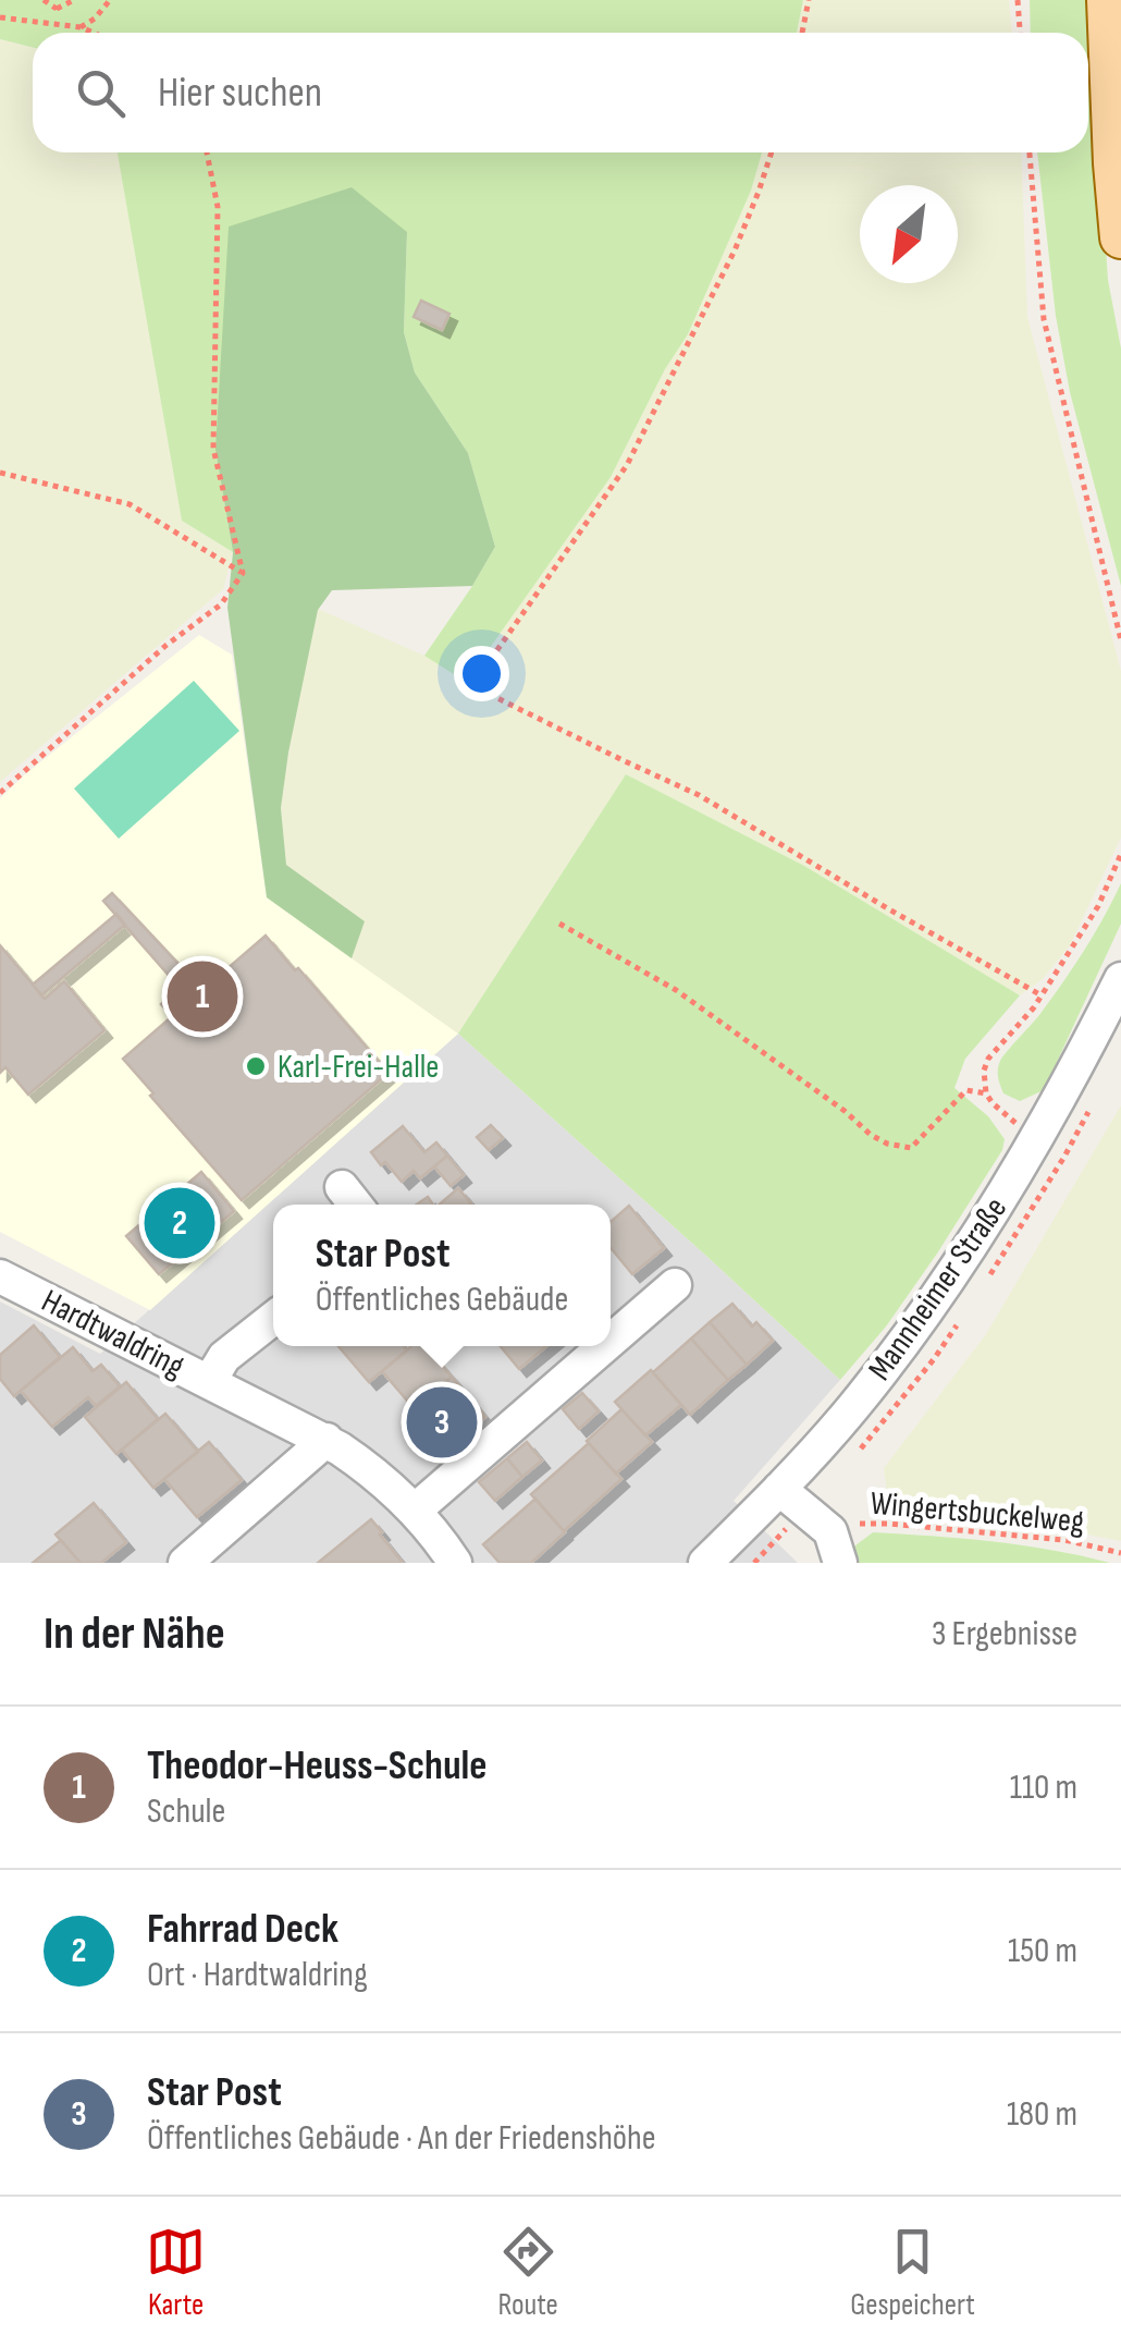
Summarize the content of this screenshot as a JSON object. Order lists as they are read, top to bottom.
{
  "streets": {
    "street": ["Mannheimer Straße", "Hardtwaldring"],
    "path": ["Wingertsbuckelweg"]
  },
  "places": ["Karl-Frei-Halle"],
  "north": "bottom left",
  "page": {
    "search": "Hier suchen",
    "pins": ["1", "2", "3"],
    "popup": ["Star Post", "Öffentliches Gebäude"],
    "heading": ["In der Nähe", "3 Ergebnisse"],
    "list": [
      {
        "mark": "1",
        "name": "Theodor-Heuss-Schule",
        "note": "Schule",
        "value": "110 m"
      },
      {
        "mark": "2",
        "name": "Fahrrad Deck",
        "note": "Ort · Hardtwaldring",
        "value": "150 m"
      },
      {
        "mark": "3",
        "name": "Star Post",
        "note": "Öffentliches Gebäude · An der Friedenshöhe",
        "value": "180 m"
      }
    ],
    "nav": ["Karte", "Route", "Gespeichert"]
  }
}
